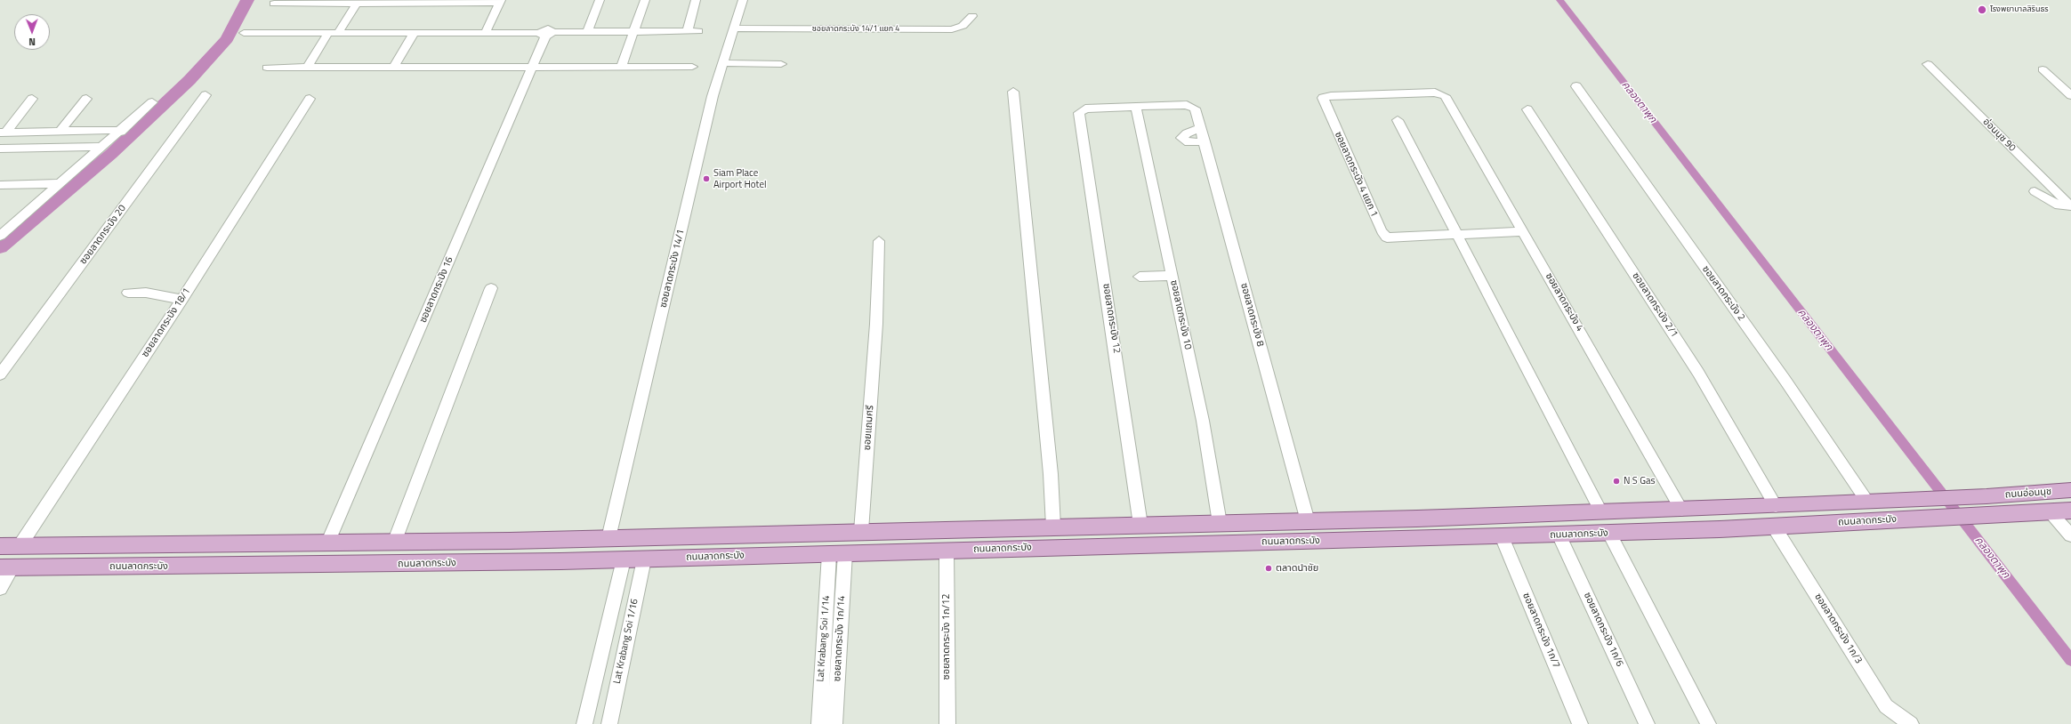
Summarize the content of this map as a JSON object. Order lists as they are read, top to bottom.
{
  "streets": {
    "main road": ["ถนนอ่อนนุช", "ถนนลาดกระบัง"],
    "street": [
      "ซอยลาดกระบัง 14/1 แยก 4",
      "อ่อนนุช 90",
      "ซอยลาดกระบัง 4 แยก 1",
      "ซอยลาดกระบัง 20",
      "ซอยลาดกระบัง 14/1",
      "ซอยลาดกระบัง 16",
      "ซอยลาดกระบัง 2",
      "ซอยลาดกระบัง 4",
      "ซอยลาดกระบัง 2/1",
      "ซอยลาดกระบัง 10",
      "ซอยลาดกระบัง 8",
      "ซอยลาดกระบัง 12",
      "ซอยลาดกระบัง 18/1",
      "ซอยแถมศรี",
      "ซอยลาดกระบัง 1ก/3",
      "ซอยลาดกระบัง 1ก/6",
      "ซอยลาดกระบัง 1ก/7",
      "ซอยลาดกระบัง 1ก/12",
      "Lat Krabang Soi 1/14",
      "ซอยลาดกระบัง 1ก/14",
      "Lat Krabang Soi 1/16"
    ]
  },
  "crossings": [
    ["ซอยลาดกระบัง 14/1 แยก 4", "ซอยลาดกระบัง 14/1"],
    ["ซอยลาดกระบัง 4 แยก 1", "ซอยลาดกระบัง 4"],
    ["ซอยลาดกระบัง 14/1", "ถนนลาดกระบัง"],
    ["ซอยลาดกระบัง 16", "ถนนลาดกระบัง"],
    ["ซอยลาดกระบัง 2", "ถนนลาดกระบัง"],
    ["ซอยลาดกระบัง 4", "ถนนลาดกระบัง"],
    ["ซอยลาดกระบัง 2/1", "ถนนลาดกระบัง"],
    ["ซอยลาดกระบัง 10", "ซอยลาดกระบัง 8"],
    ["ซอยลาดกระบัง 10", "ซอยลาดกระบัง 12"],
    ["ซอยลาดกระบัง 10", "ถนนลาดกระบัง"],
    ["ซอยลาดกระบัง 8", "ซอยลาดกระบัง 12"],
    ["ซอยลาดกระบัง 8", "ถนนลาดกระบัง"],
    ["ซอยลาดกระบัง 12", "ถนนลาดกระบัง"],
    ["ซอยลาดกระบัง 18/1", "ถนนลาดกระบัง"],
    ["ซอยแถมศรี", "ถนนลาดกระบัง"],
    ["ถนนอ่อนนุช", "ถนนลาดกระบัง"],
    ["ถนนลาดกระบัง", "ซอยลาดกระบัง 1ก/3"],
    ["ถนนลาดกระบัง", "ซอยลาดกระบัง 1ก/6"],
    ["ถนนลาดกระบัง", "ซอยลาดกระบัง 1ก/7"],
    ["ถนนลาดกระบัง", "ซอยลาดกระบัง 1ก/12"],
    ["ถนนลาดกระบัง", "Lat Krabang Soi 1/14"],
    ["ถนนลาดกระบัง", "ซอยลาดกระบัง 1ก/14"],
    ["ถนนลาดกระบัง", "Lat Krabang Soi 1/16"],
    ["Lat Krabang Soi 1/14", "ซอยลาดกระบัง 1ก/14"]
  ],
  "water": ["คลองตาพุก"],
  "places": [
    "โรงพยาบาลสิรินธร",
    "Siam Place Airport Hotel",
    "N S Gas",
    "ตลาดนำชัย"
  ],
  "north": "bottom"
}
